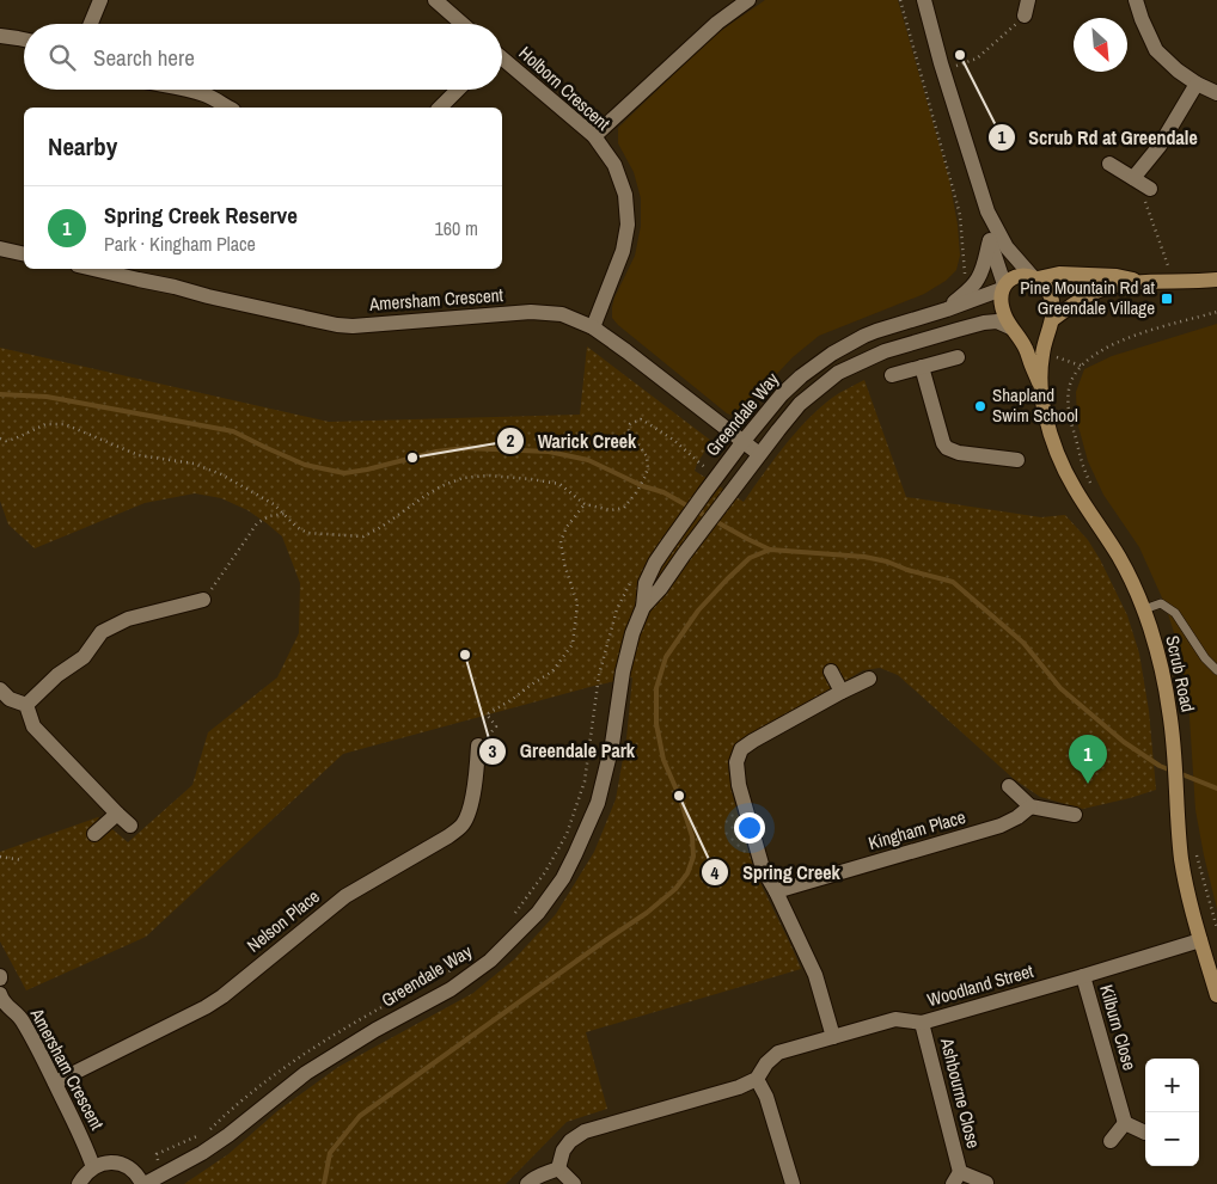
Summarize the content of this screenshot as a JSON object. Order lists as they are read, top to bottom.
{
  "streets": {
    "main road": ["Scrub Road"],
    "street": [
      "Holborn Crescent",
      "Amersham Crescent",
      "Greendale Way",
      "Kingham Place",
      "Nelson Place",
      "Woodland Street",
      "Kilburn Close",
      "Ashbourne Close"
    ]
  },
  "crossings": [
    ["Holborn Crescent", "Amersham Crescent"],
    ["Amersham Crescent", "Greendale Way"],
    ["Amersham Crescent", "Nelson Place"],
    ["Greendale Way", "Scrub Road"],
    ["Scrub Road", "Woodland Street"],
    ["Woodland Street", "Kilburn Close"],
    ["Woodland Street", "Ashbourne Close"]
  ],
  "places": {
    "other": [
      "Scrub Rd at Greendale",
      "Shapland Swim School",
      "Warick Creek",
      "Greendale Park",
      "Spring Creek"
    ],
    "transit": ["Pine Mountain Rd at Greendale Village"]
  },
  "north": "bottom right",
  "page": {
    "search": "Search here",
    "heading": "Nearby",
    "list": [
      {
        "mark": "1",
        "name": "Spring Creek Reserve",
        "note": "Park · Kingham Place",
        "value": "160 m"
      }
    ],
    "pins": "1",
    "map_buttons": ["+", "−"]
  }
}
